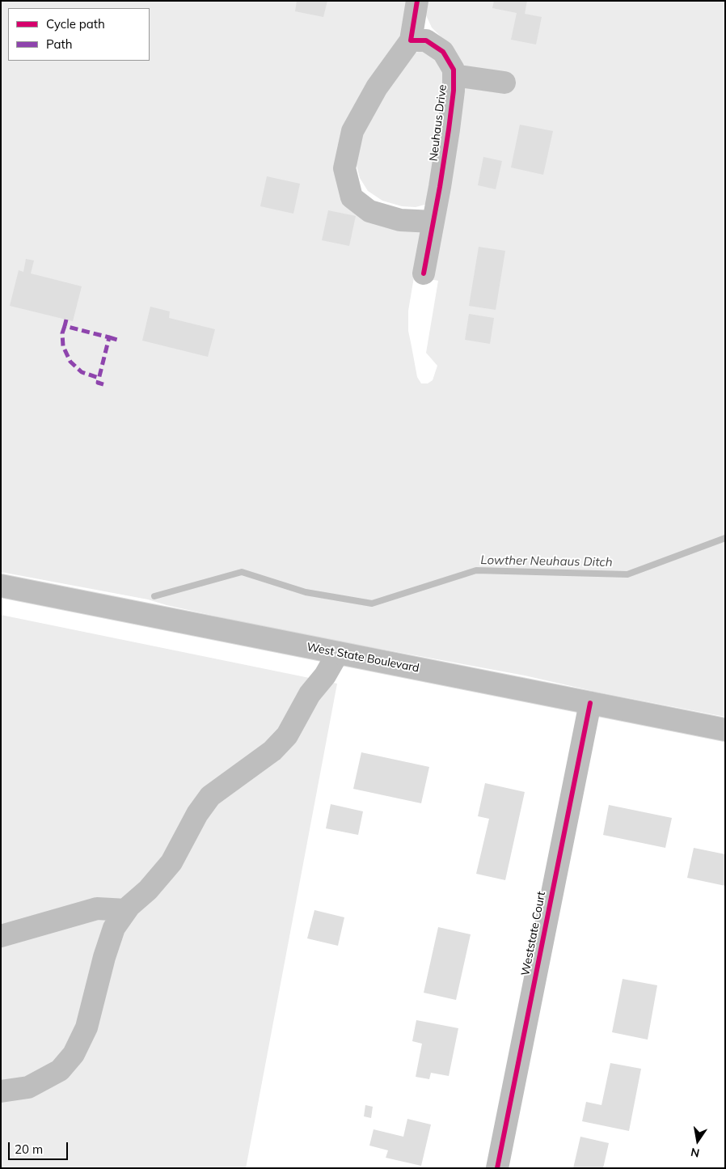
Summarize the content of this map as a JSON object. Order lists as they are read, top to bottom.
{
  "streets": {
    "street": ["Neuhaus Drive", "West State Boulevard", "Weststate Court"]
  },
  "crossings": [
    ["West State Boulevard", "Weststate Court"]
  ],
  "water": ["Lowther Neuhaus Ditch"],
  "legend": ["Cycle path", "Path"],
  "scale_bar": "20 m",
  "north": "bottom"
}
